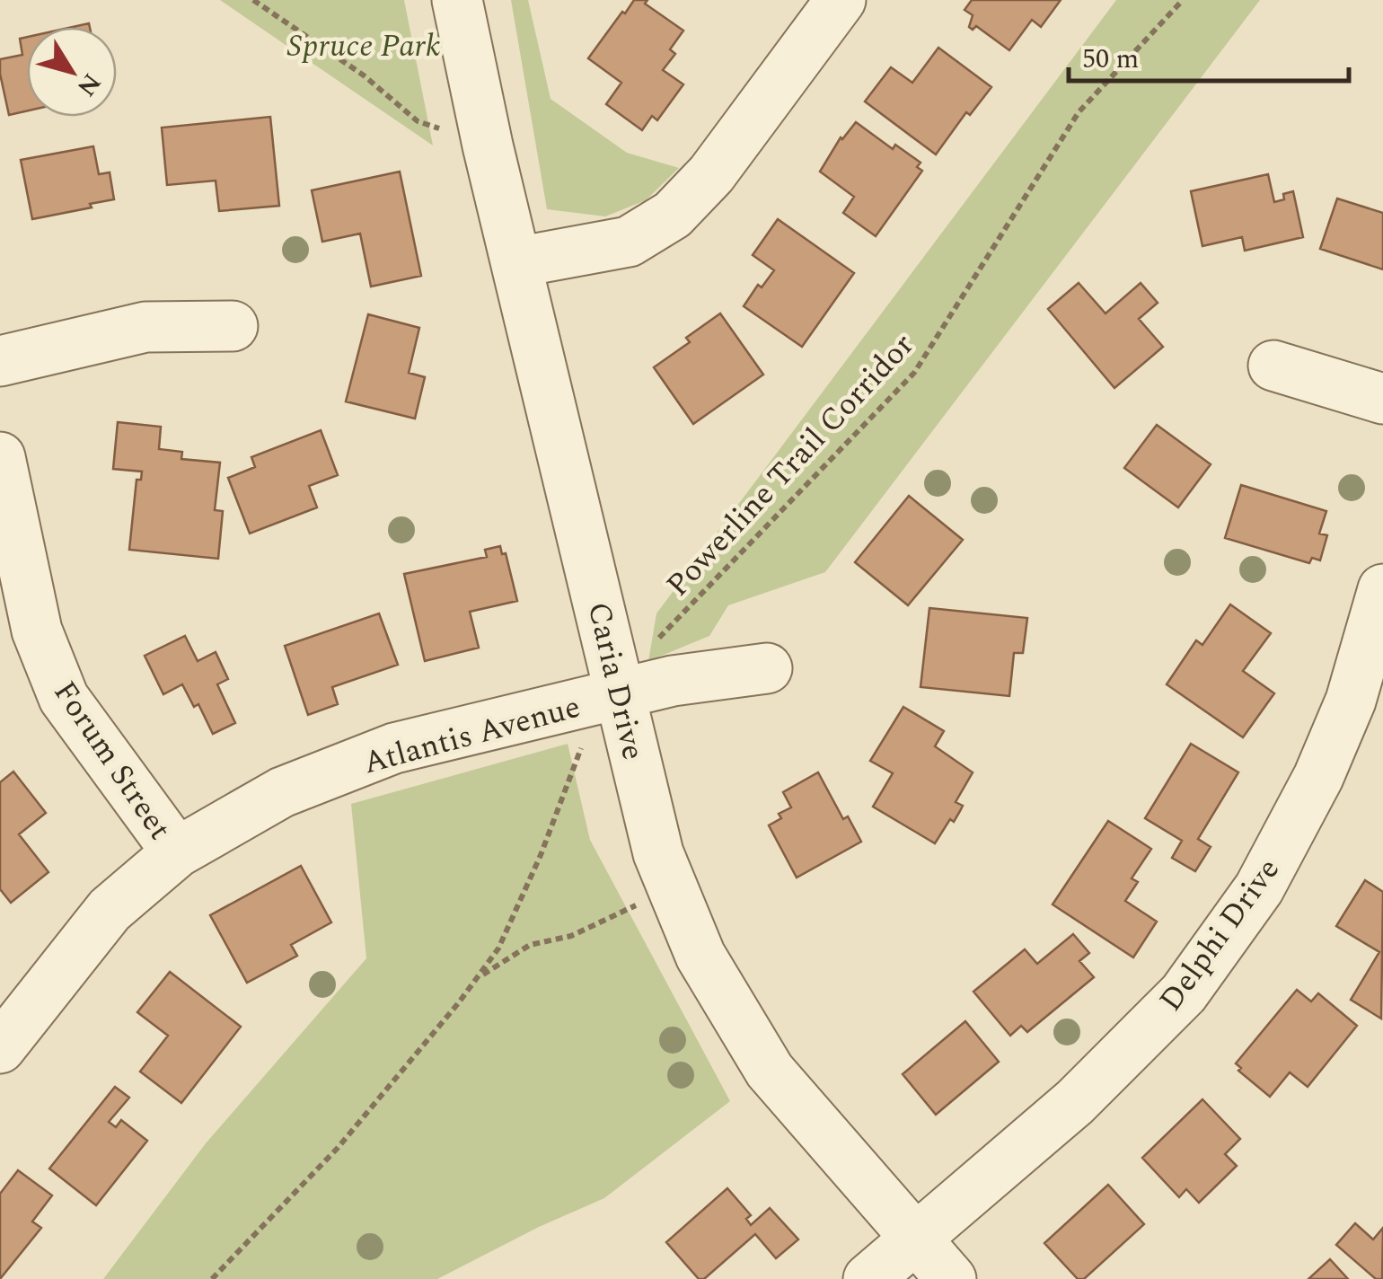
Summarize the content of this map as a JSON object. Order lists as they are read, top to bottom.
{
  "streets": {
    "street": [
      "Caria Drive",
      "Atlantis Avenue",
      "Forum Street",
      "Delphi Drive"
    ],
    "path": ["Powerline Trail Corridor"]
  },
  "crossings": [
    ["Caria Drive", "Atlantis Avenue"],
    ["Caria Drive", "Delphi Drive"],
    ["Atlantis Avenue", "Forum Street"]
  ],
  "parks": ["Spruce Park"],
  "scale_bar": "50 m",
  "north": "bottom right"
}
